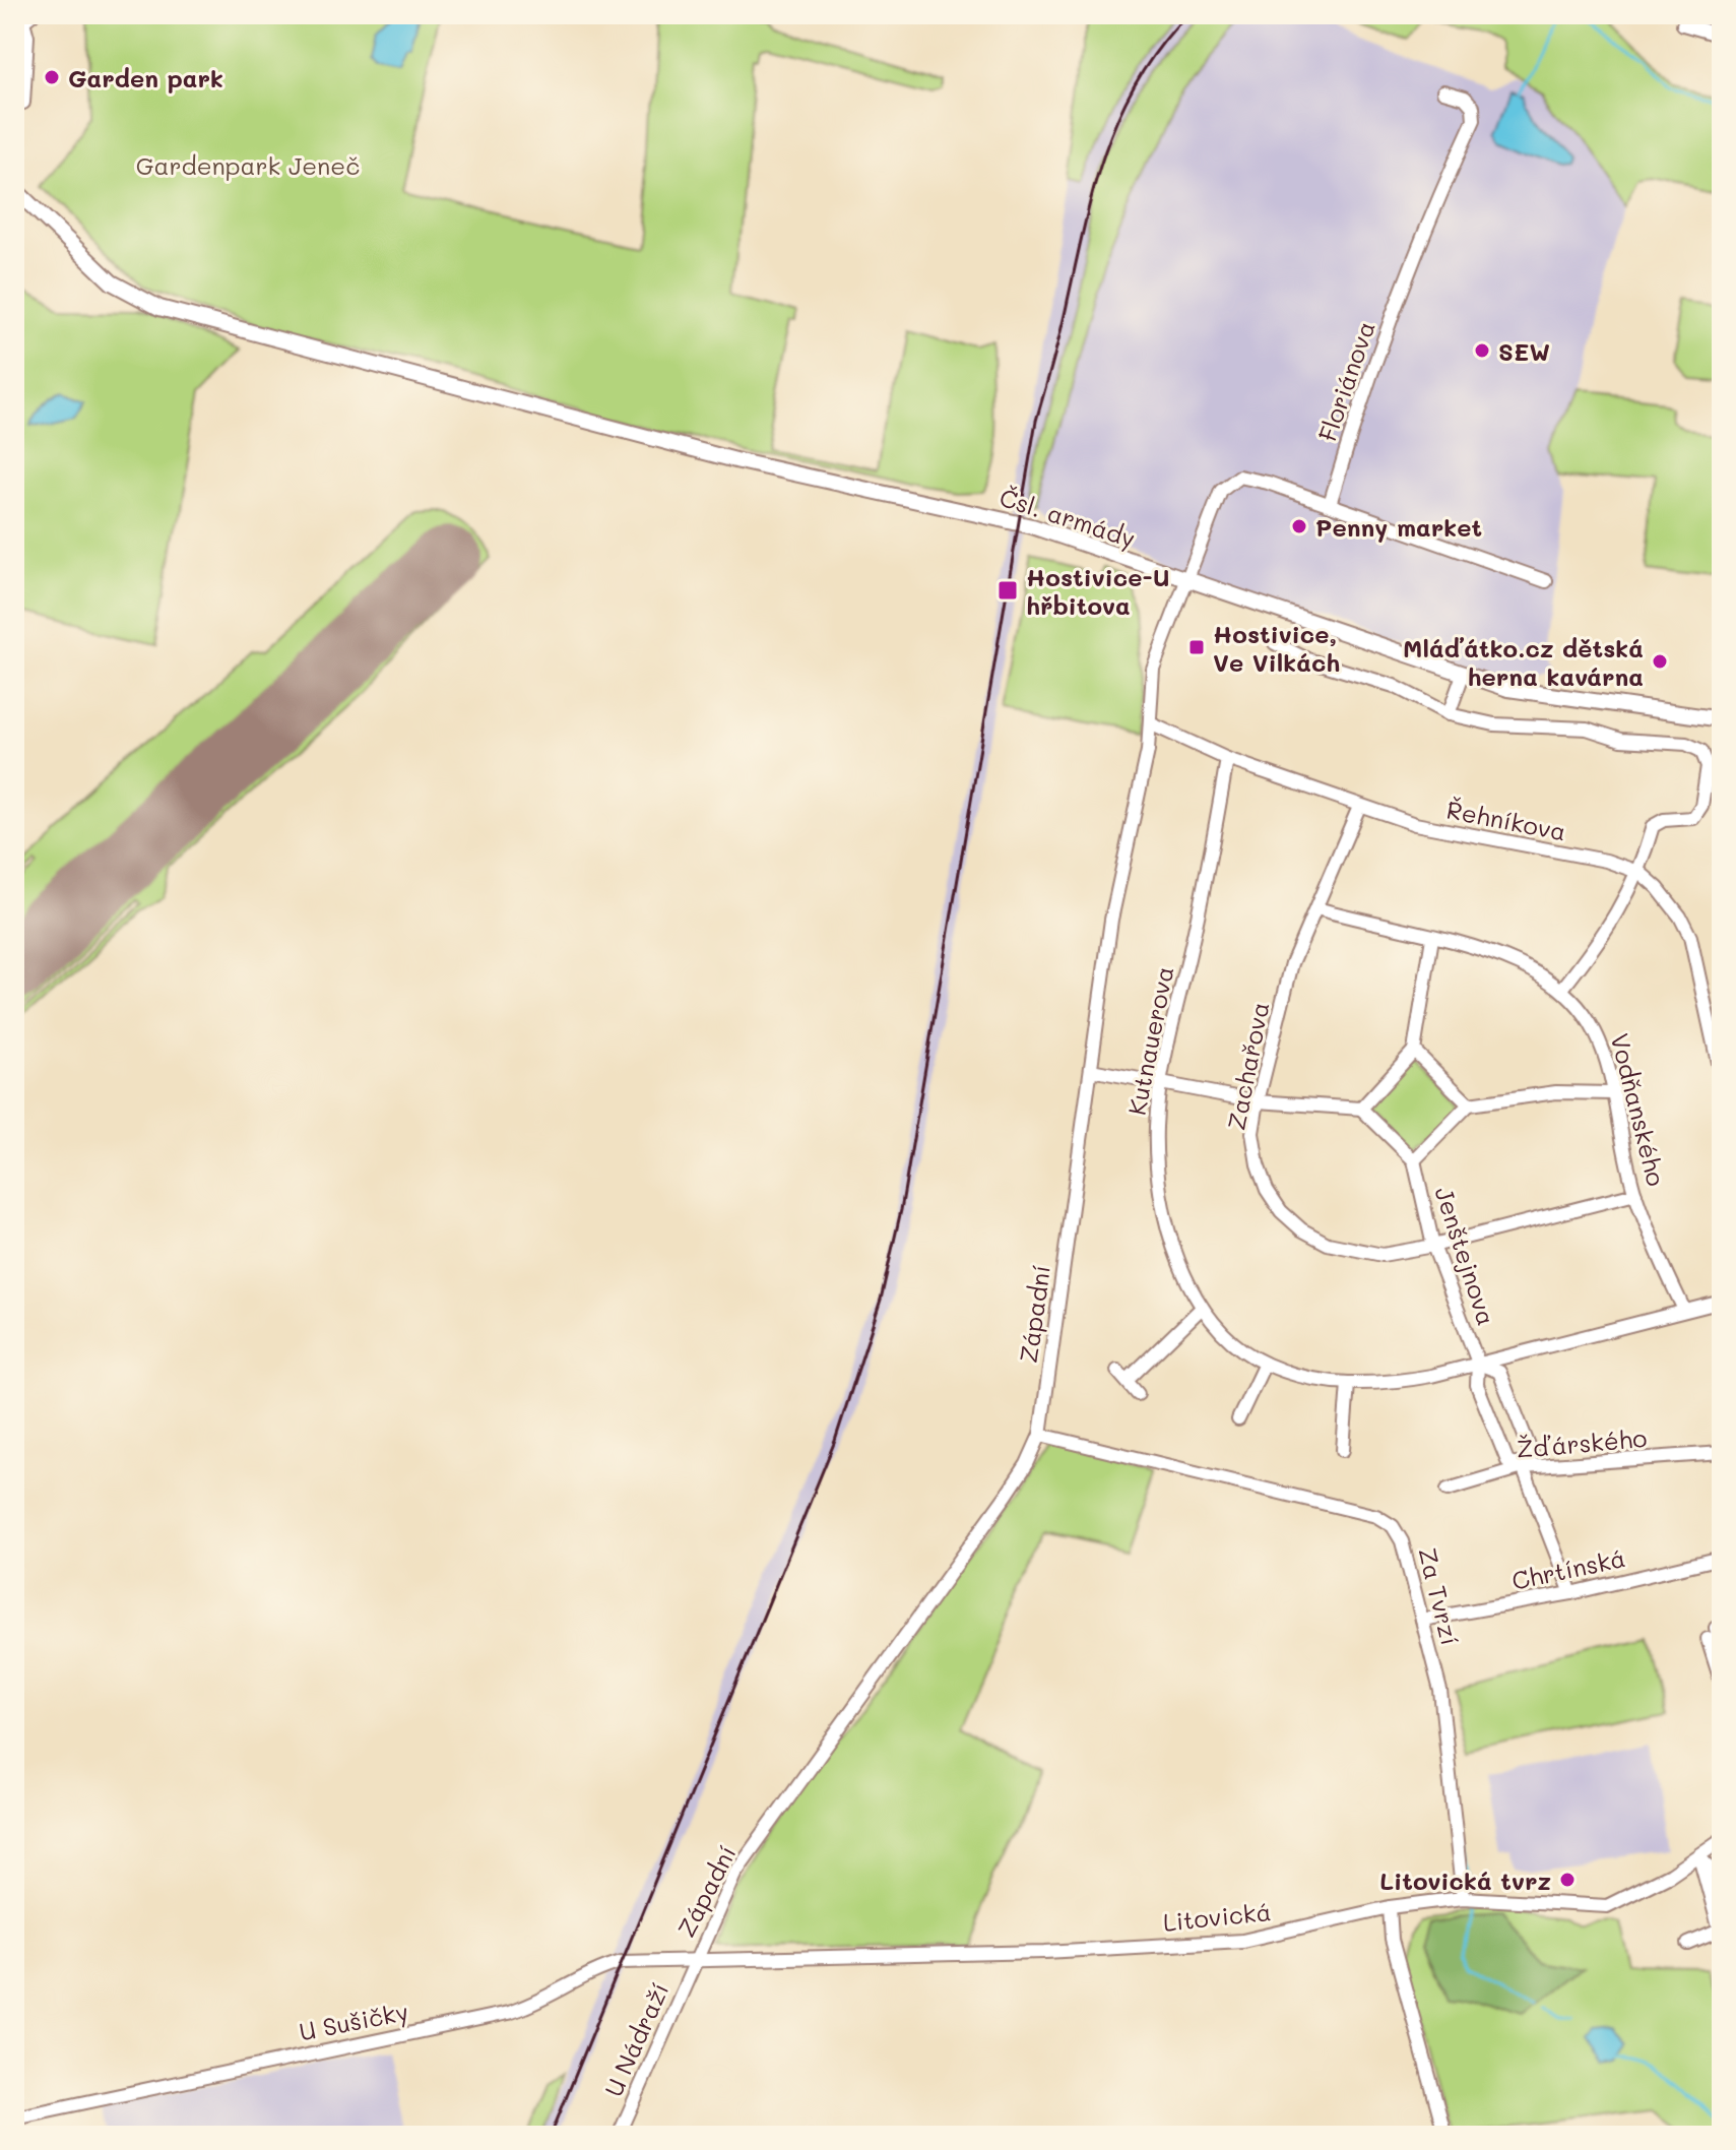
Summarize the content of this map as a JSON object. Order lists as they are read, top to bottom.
{
  "streets": {
    "main road": ["Čsl. armády"],
    "street": [
      "Floriánova",
      "Řehníkova",
      "Kutnauerova",
      "Zachařova",
      "Vodňanského",
      "Jenštejnova",
      "Západní",
      "Žďárského",
      "Chrtínská",
      "Za Tvrzí",
      "Litovická",
      "U Sušičky",
      "U Nádraží"
    ]
  },
  "crossings": [
    ["Čsl. armády", "Západní"],
    ["Řehníkova", "Kutnauerova"],
    ["Řehníkova", "Zachařova"],
    ["Řehníkova", "Západní"],
    ["Kutnauerova", "Vodňanského"],
    ["Kutnauerova", "Jenštejnova"],
    ["Zachařova", "Vodňanského"],
    ["Zachařova", "Jenštejnova"],
    ["Jenštejnova", "Žďárského"],
    ["Jenštejnova", "Chrtínská"],
    ["Západní", "Za Tvrzí"],
    ["Západní", "Litovická"],
    ["Západní", "U Sušičky"],
    ["Západní", "U Nádraží"],
    ["Chrtínská", "Za Tvrzí"],
    ["Za Tvrzí", "Litovická"],
    ["Litovická", "U Sušičky"],
    ["Litovická", "U Nádraží"],
    ["U Sušičky", "U Nádraží"]
  ],
  "parks": ["Gardenpark Jeneč"],
  "places": {
    "other": [
      "Garden park",
      "SEW",
      "Penny market",
      "Mláďátko.cz dětská herna kavárna",
      "Litovická tvrz"
    ],
    "transit": ["Hostivice-U hřbitova", "Hostivice, Ve Vilkách"]
  }
}
